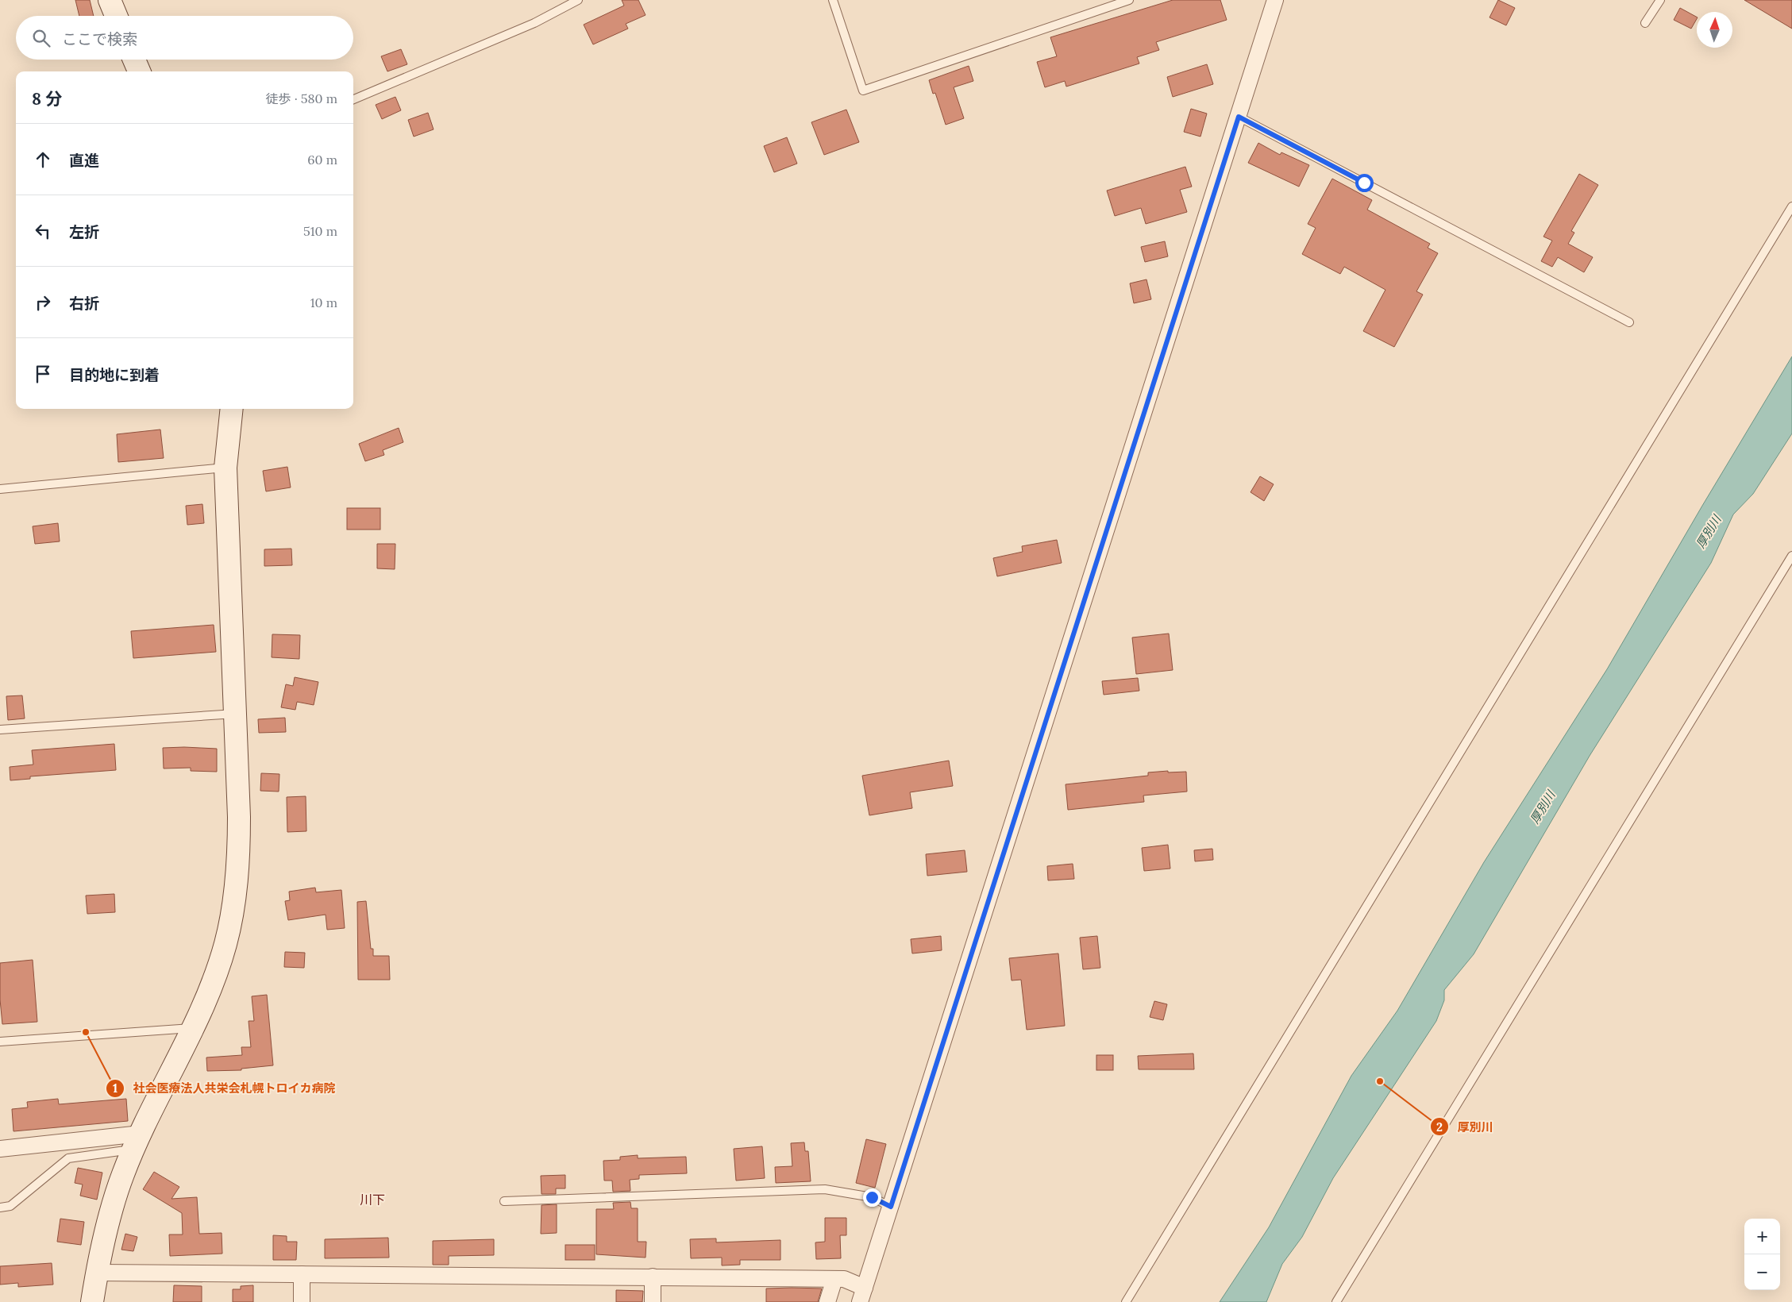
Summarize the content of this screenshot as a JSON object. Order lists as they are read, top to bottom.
{
  "districts": ["川下"],
  "water": ["厚別川"],
  "places": ["社会医療法人共栄会札幌トロイカ病院", "厚別川"],
  "north": "top",
  "page": {
    "search": "ここで検索",
    "heading": ["8 分", "徒歩 · 580 m"],
    "list": [
      ["直進", "60 m"],
      ["左折", "510 m"],
      ["右折", "10 m"],
      "目的地に到着"
    ],
    "map_buttons": ["+", "−"]
  }
}
